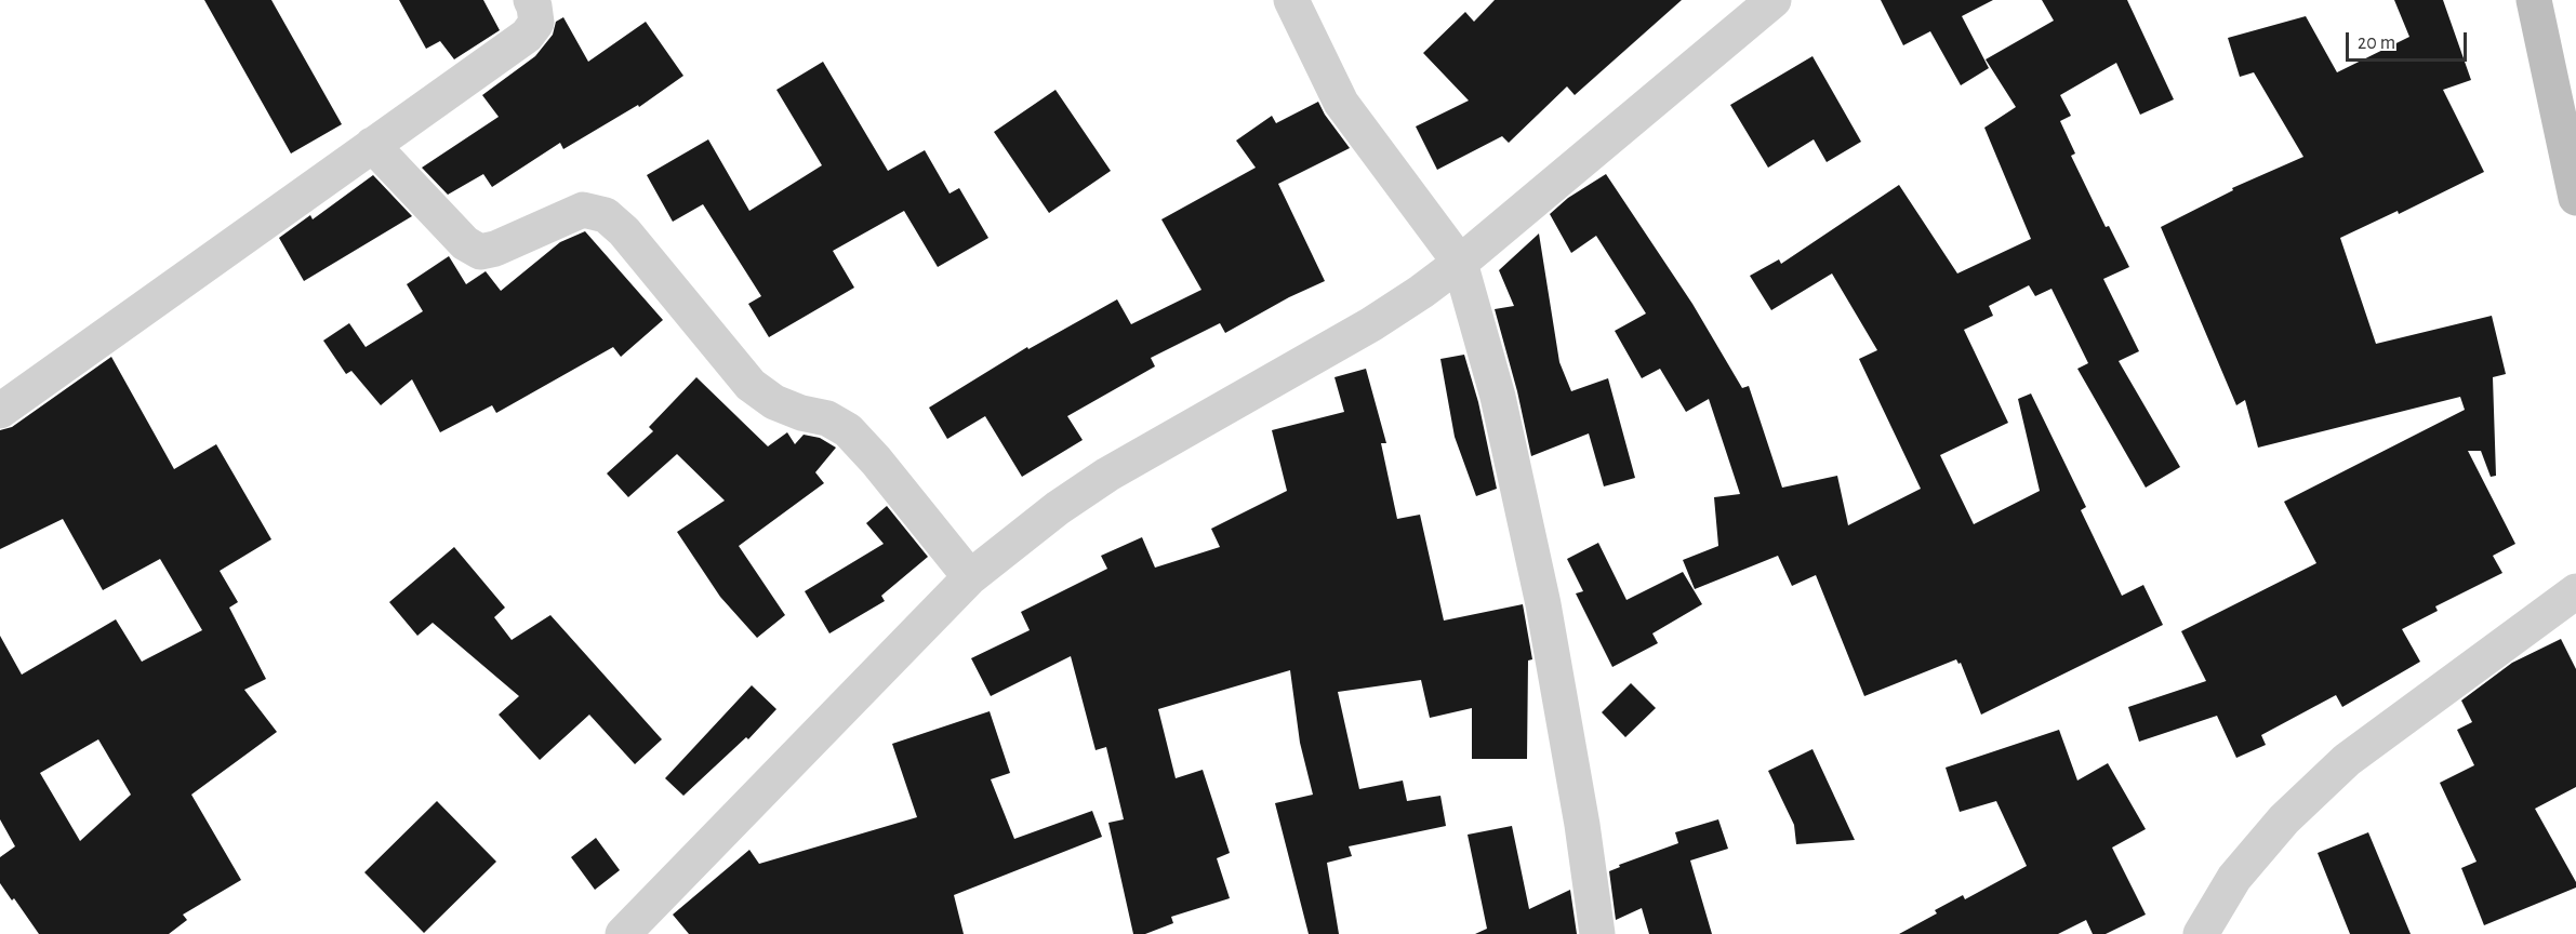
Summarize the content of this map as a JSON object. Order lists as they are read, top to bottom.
{
  "scale_bar": "20 m"
}
